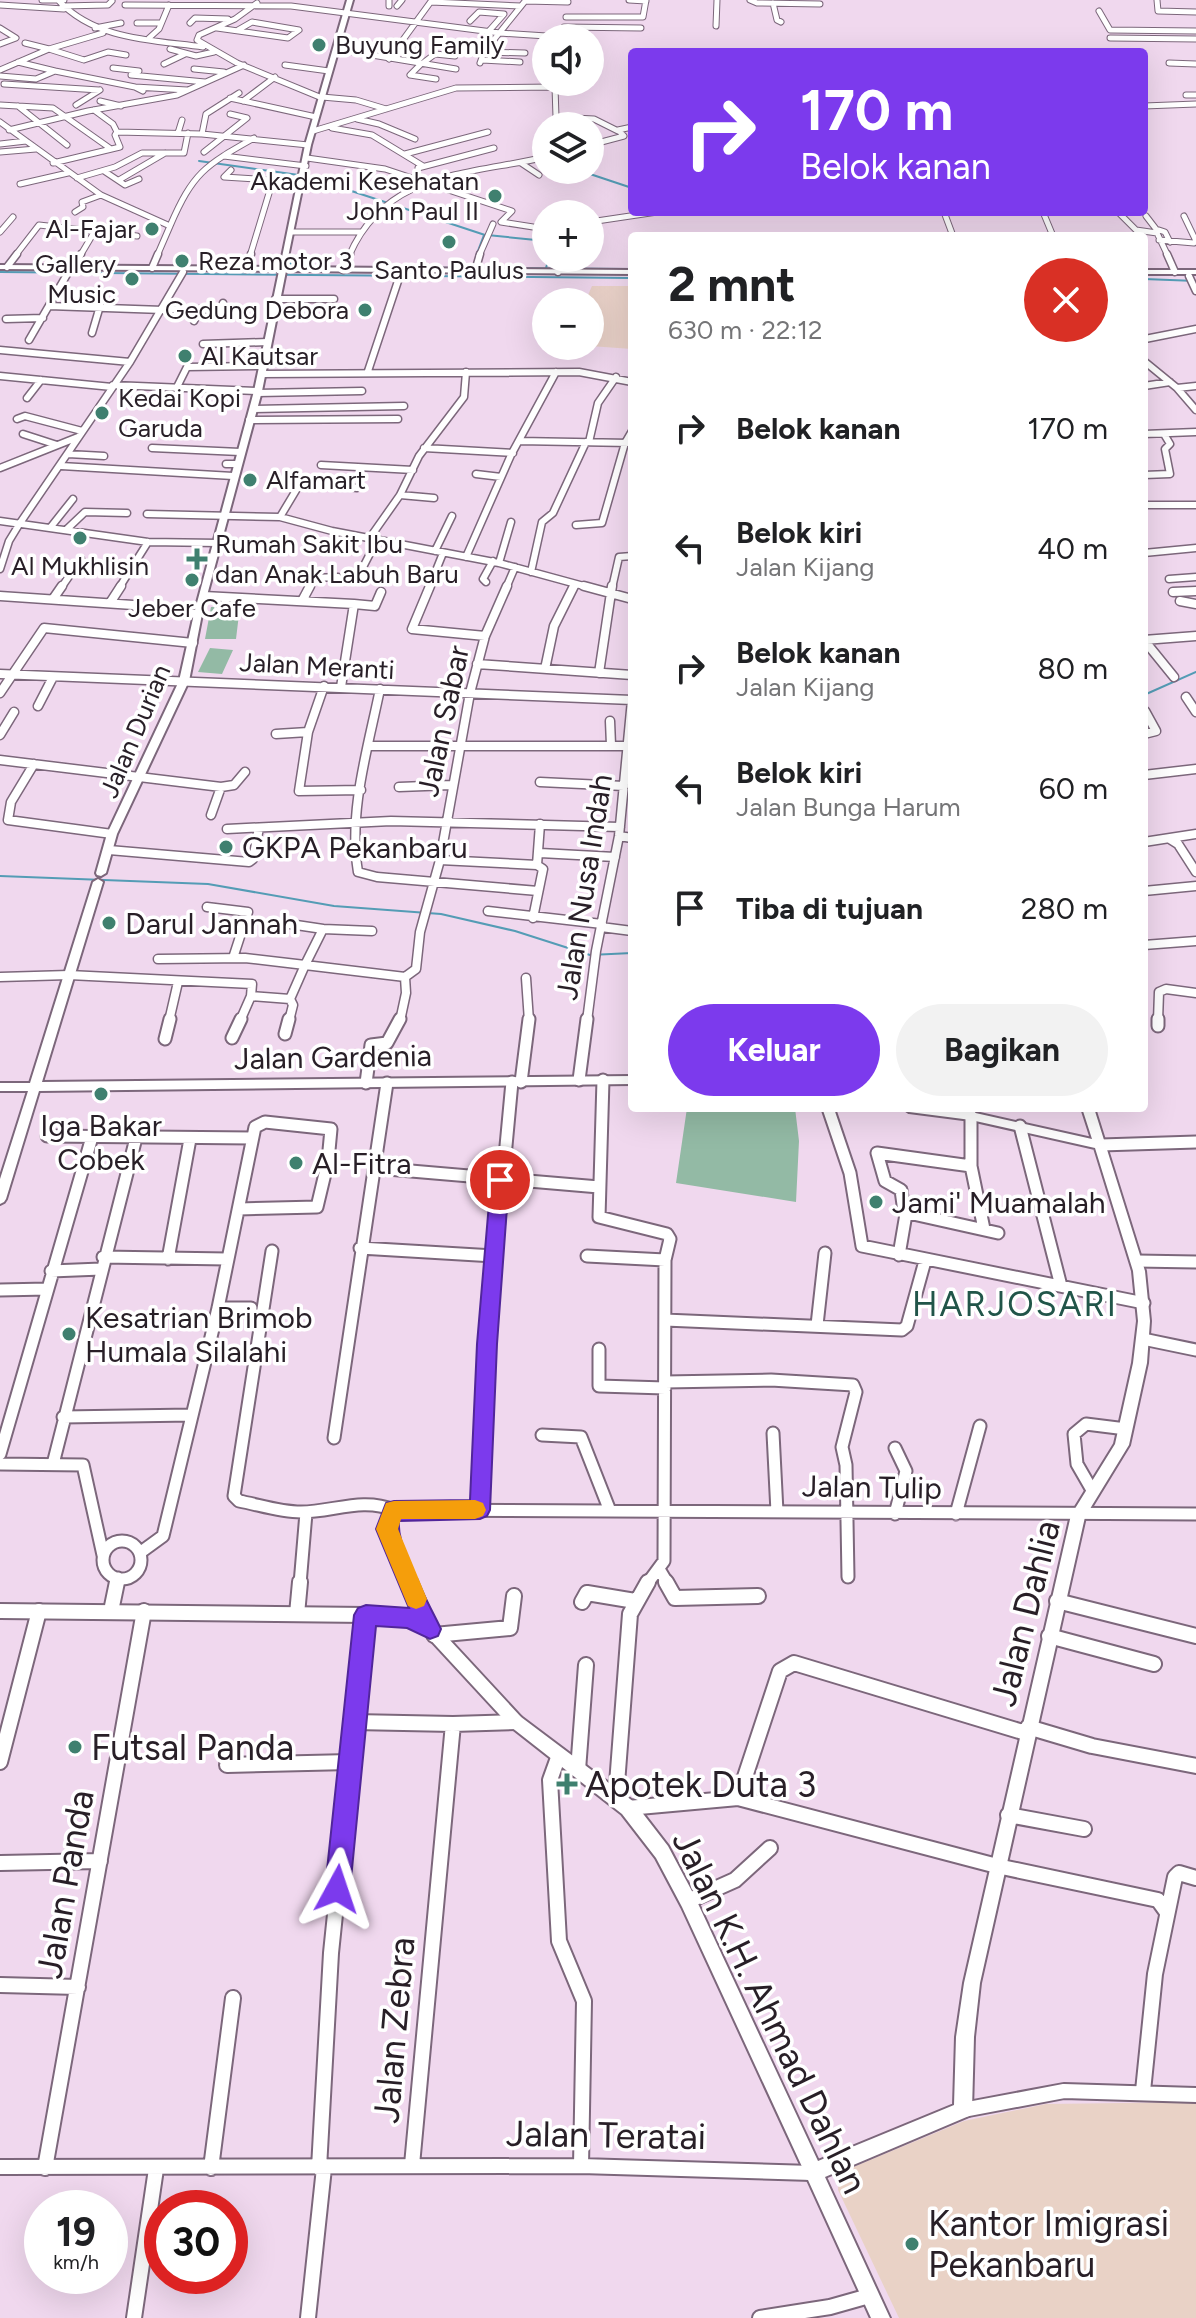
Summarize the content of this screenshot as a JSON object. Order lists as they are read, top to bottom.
{
  "streets": {
    "main road": [
      "Jalan Durian",
      "Jalan Gardenia",
      "Jalan Dahlia",
      "Jalan K.H. Ahmad Dahlan",
      "Jalan Teratai"
    ],
    "street": [
      "Jalan Meranti",
      "Jalan Sabar",
      "Jalan Nusa Indah",
      "Jalan Tulip",
      "Jalan Panda",
      "Jalan Zebra"
    ]
  },
  "crossings": [
    ["Jalan Meranti", "Jalan Sabar"],
    ["Jalan Meranti", "Jalan Durian"],
    ["Jalan Sabar", "Jalan Gardenia"],
    ["Jalan Durian", "Jalan Gardenia"],
    ["Jalan Nusa Indah", "Jalan Gardenia"],
    ["Jalan Tulip", "Jalan Dahlia"],
    ["Jalan Dahlia", "Jalan Teratai"],
    ["Jalan Panda", "Jalan K.H. Ahmad Dahlan"],
    ["Jalan Panda", "Jalan Teratai"],
    ["Jalan K.H. Ahmad Dahlan", "Jalan Teratai"],
    ["Jalan Zebra", "Jalan Teratai"]
  ],
  "districts": ["HARJOSARI"],
  "places": {
    "other": [
      "Buyung Family",
      "Akademi Kesehatan John Paul II",
      "Al-Fajar",
      "Santo Paulus",
      "Reza motor 3",
      "Gallery Music",
      "Gedung Debora",
      "Al Kautsar",
      "Kedai Kopi Garuda",
      "Alfamart",
      "Al Mukhlisin",
      "Jeber Cafe",
      "GKPA Pekanbaru",
      "Darul Jannah",
      "Iga Bakar Cobek",
      "Al-Fitra",
      "Jami' Muamalah",
      "Kesatrian Brimob Humala Silalahi",
      "Futsal Panda",
      "Kantor Imigrasi Pekanbaru"
    ],
    "health": ["Rumah Sakit Ibu dan Anak Labuh Baru", "Apotek Duta 3"]
  },
  "page": {
    "map_buttons": ["+", "−"],
    "turn": ["170 m", "Belok kanan"],
    "heading": ["2 mnt", "630 m · 22:12"],
    "list": [
      {
        "name": "Belok kanan",
        "value": "170 m"
      },
      {
        "name": "Belok kiri",
        "note": "Jalan Kijang",
        "value": "40 m"
      },
      {
        "name": "Belok kanan",
        "note": "Jalan Kijang",
        "value": "80 m"
      },
      {
        "name": "Belok kiri",
        "note": "Jalan Bunga Harum",
        "value": "60 m"
      },
      {
        "name": "Tiba di tujuan",
        "value": "280 m"
      }
    ],
    "buttons": ["Keluar", "Bagikan"],
    "speed": "19 km/h",
    "limit": "30"
  }
}
